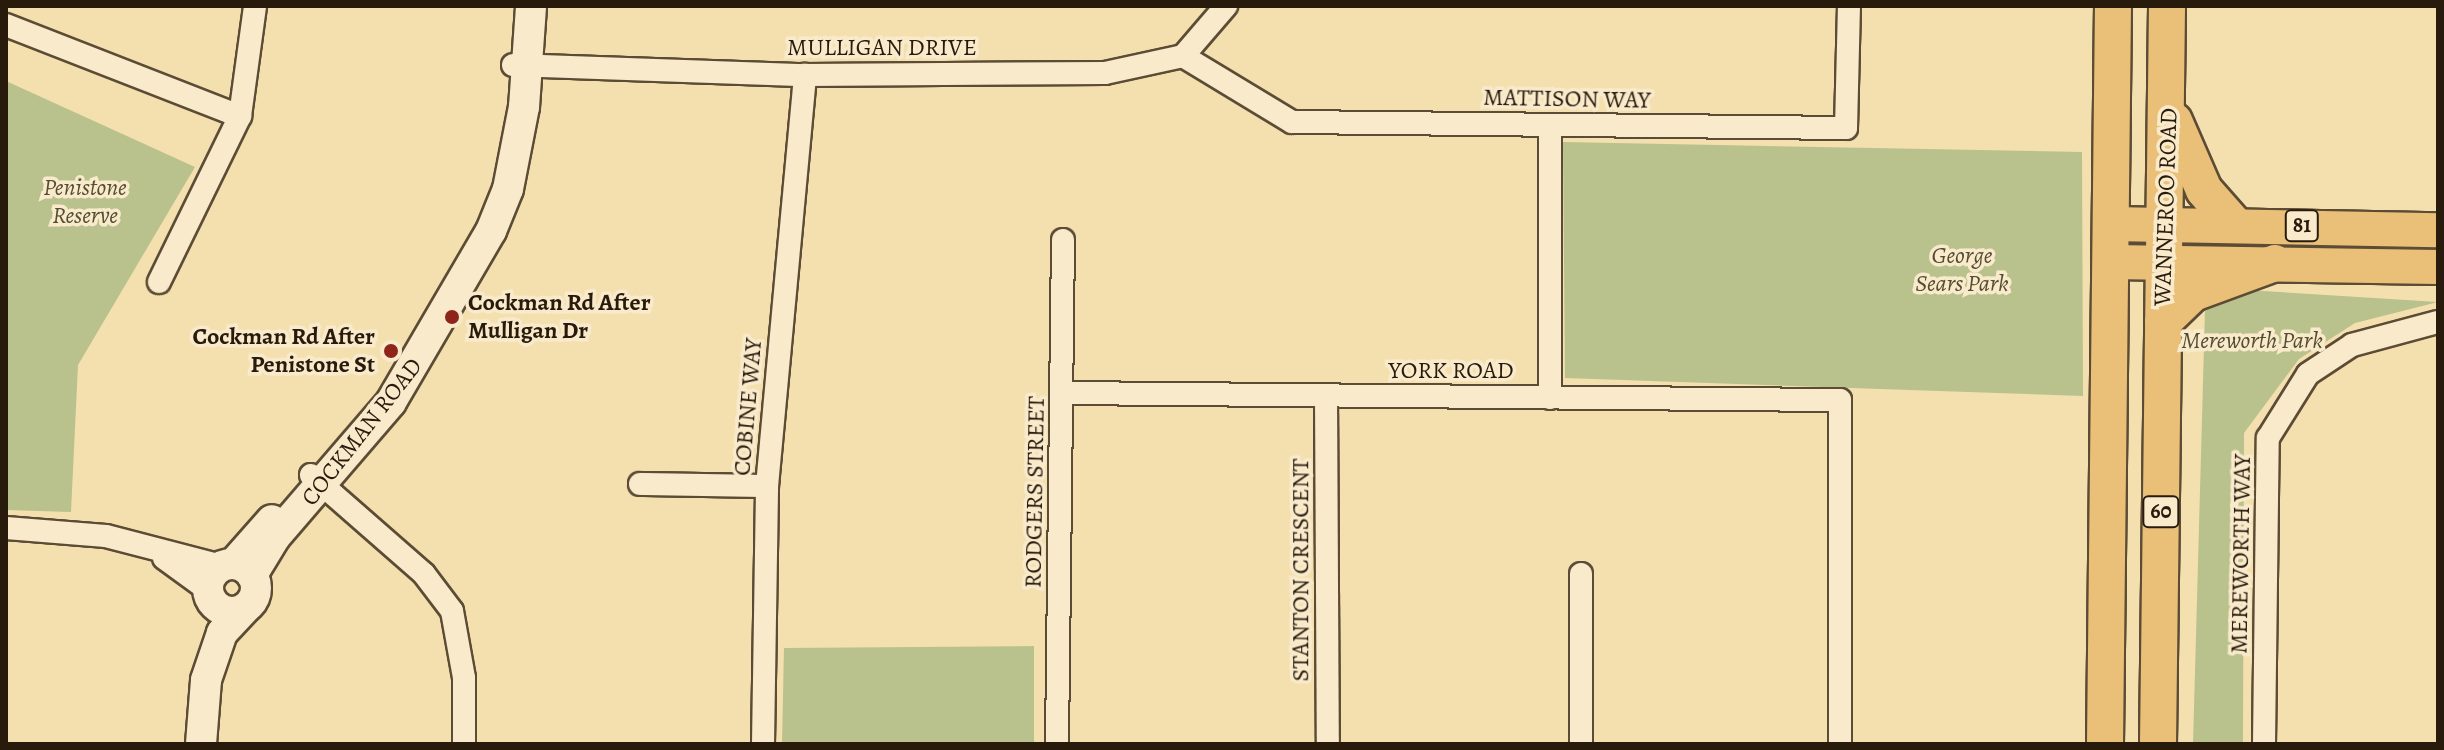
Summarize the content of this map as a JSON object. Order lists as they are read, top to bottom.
{
  "streets": {
    "highway": ["WANNEROO ROAD", "60"],
    "main road": ["81", "COCKMAN ROAD"],
    "street": [
      "MULLIGAN DRIVE",
      "MATTISON WAY",
      "YORK ROAD",
      "COBINE WAY",
      "RODGERS STREET",
      "MEREWORTH WAY",
      "STANTON CRESCENT"
    ]
  },
  "crossings": [
    ["MULLIGAN DRIVE", "MATTISON WAY"],
    ["MULLIGAN DRIVE", "COBINE WAY"],
    ["MULLIGAN DRIVE", "COCKMAN ROAD"],
    ["WANNEROO ROAD", "81"],
    ["81", "60"],
    ["YORK ROAD", "RODGERS STREET"],
    ["YORK ROAD", "STANTON CRESCENT"]
  ],
  "parks": ["Penistone Reserve", "George Sears Park", "Mereworth Park"],
  "places": ["Cockman Rd After Mulligan Dr", "Cockman Rd After Penistone St"]
}
